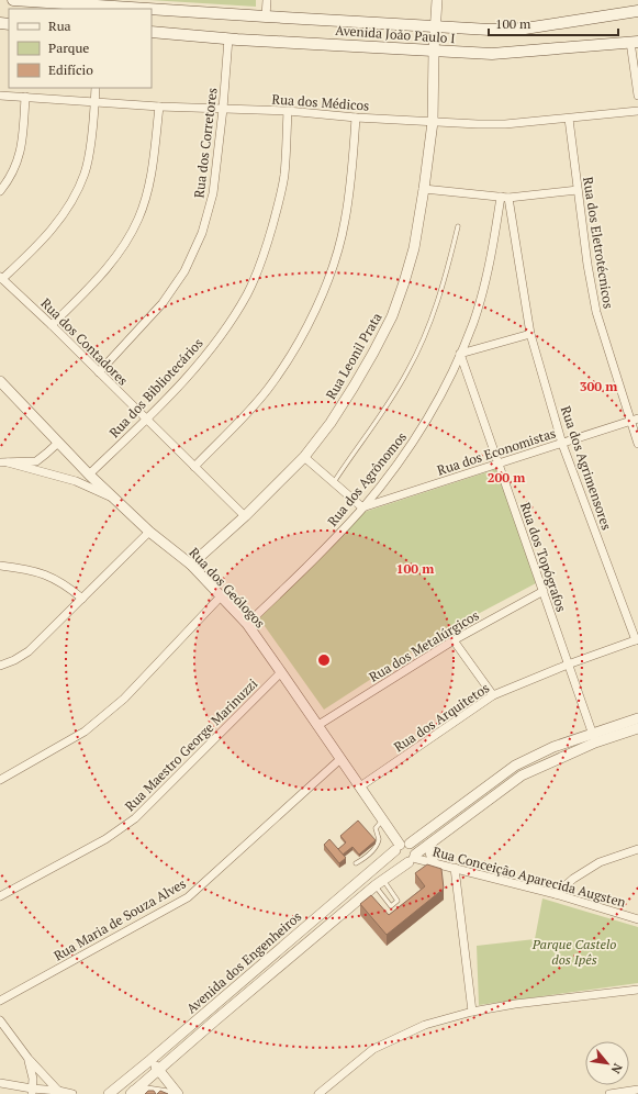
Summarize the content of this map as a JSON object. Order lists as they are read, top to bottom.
{
  "streets": {
    "main road": ["Avenida João Paulo I"],
    "street": [
      "Rua dos Médicos",
      "Rua dos Corretores",
      "Rua dos Eletrotécnicos",
      "Rua dos Contadores",
      "Rua Leonil Prata",
      "Rua dos Bibliotecários",
      "Rua dos Economistas",
      "Rua dos Agrimensores",
      "Rua dos Agrônomos",
      "Rua dos Topógrafos",
      "Rua dos Geólogos",
      "Rua dos Metalúrgicos",
      "Rua dos Arquitetos",
      "Rua Maestro George Marinuzzi",
      "Rua Conceição Aparecida Augsten",
      "Rua Maria de Souza Alves",
      "Avenida dos Engenheiros"
    ]
  },
  "crossings": [
    ["Avenida João Paulo I", "Rua dos Corretores"],
    ["Avenida João Paulo I", "Rua Leonil Prata"],
    ["Rua dos Médicos", "Rua dos Corretores"],
    ["Rua dos Médicos", "Rua dos Eletrotécnicos"],
    ["Rua dos Médicos", "Rua Leonil Prata"],
    ["Rua dos Médicos", "Rua dos Bibliotecários"],
    ["Rua dos Corretores", "Rua dos Contadores"],
    ["Rua dos Eletrotécnicos", "Rua dos Economistas"],
    ["Rua dos Contadores", "Rua Leonil Prata"],
    ["Rua dos Contadores", "Rua dos Bibliotecários"],
    ["Rua Leonil Prata", "Rua dos Geólogos"],
    ["Rua dos Bibliotecários", "Rua dos Geólogos"],
    ["Rua dos Economistas", "Rua dos Agrimensores"],
    ["Rua dos Economistas", "Rua dos Agrônomos"],
    ["Rua dos Economistas", "Rua dos Topógrafos"],
    ["Rua dos Agrimensores", "Rua dos Agrônomos"],
    ["Rua dos Agrimensores", "Rua dos Arquitetos"],
    ["Rua dos Agrônomos", "Rua dos Topógrafos"],
    ["Rua dos Agrônomos", "Rua dos Geólogos"],
    ["Rua dos Topógrafos", "Rua dos Metalúrgicos"],
    ["Rua dos Topógrafos", "Rua dos Arquitetos"],
    ["Rua dos Topógrafos", "Avenida dos Engenheiros"],
    ["Rua dos Geólogos", "Rua dos Metalúrgicos"],
    ["Rua dos Geólogos", "Rua dos Arquitetos"],
    ["Rua dos Geólogos", "Rua Maestro George Marinuzzi"],
    ["Rua dos Geólogos", "Rua Maria de Souza Alves"],
    ["Rua dos Geólogos", "Avenida dos Engenheiros"],
    ["Rua Conceição Aparecida Augsten", "Avenida dos Engenheiros"]
  ],
  "parks": ["Parque Castelo dos Ipês"],
  "legend": ["Rua", "Parque", "Edifício"],
  "scale_bar": "100 m",
  "north": "bottom right",
  "rings": ["300 m", "200 m", "100 m"]
}
